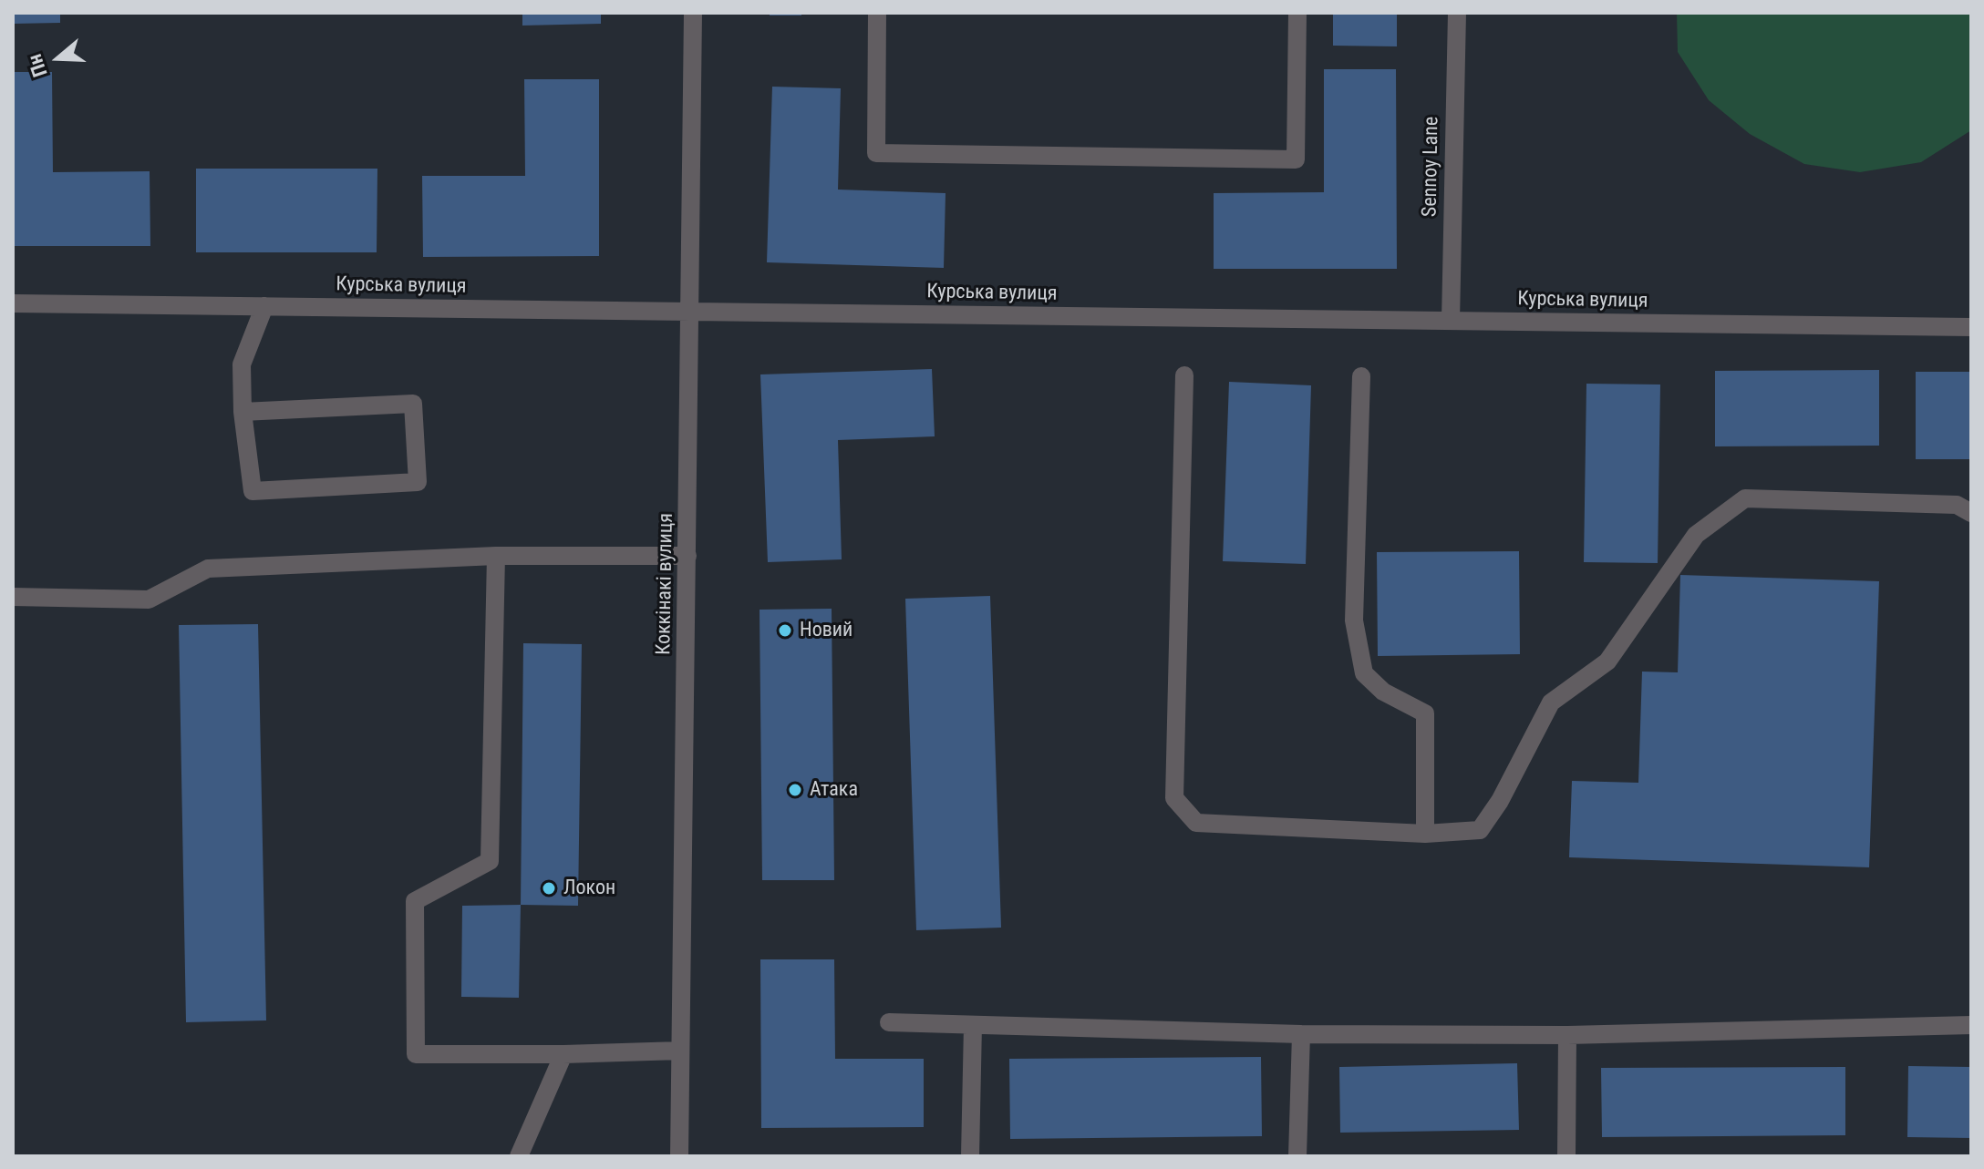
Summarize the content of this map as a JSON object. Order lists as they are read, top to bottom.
{
  "streets": {
    "street": ["Sennoy Lane", "Курська вулиця", "Коккінакі вулиця"]
  },
  "crossings": [
    ["Sennoy Lane", "Курська вулиця"],
    ["Курська вулиця", "Коккінакі вулиця"]
  ],
  "places": ["Новий", "Атака", "Локон"],
  "north": "left"
}
